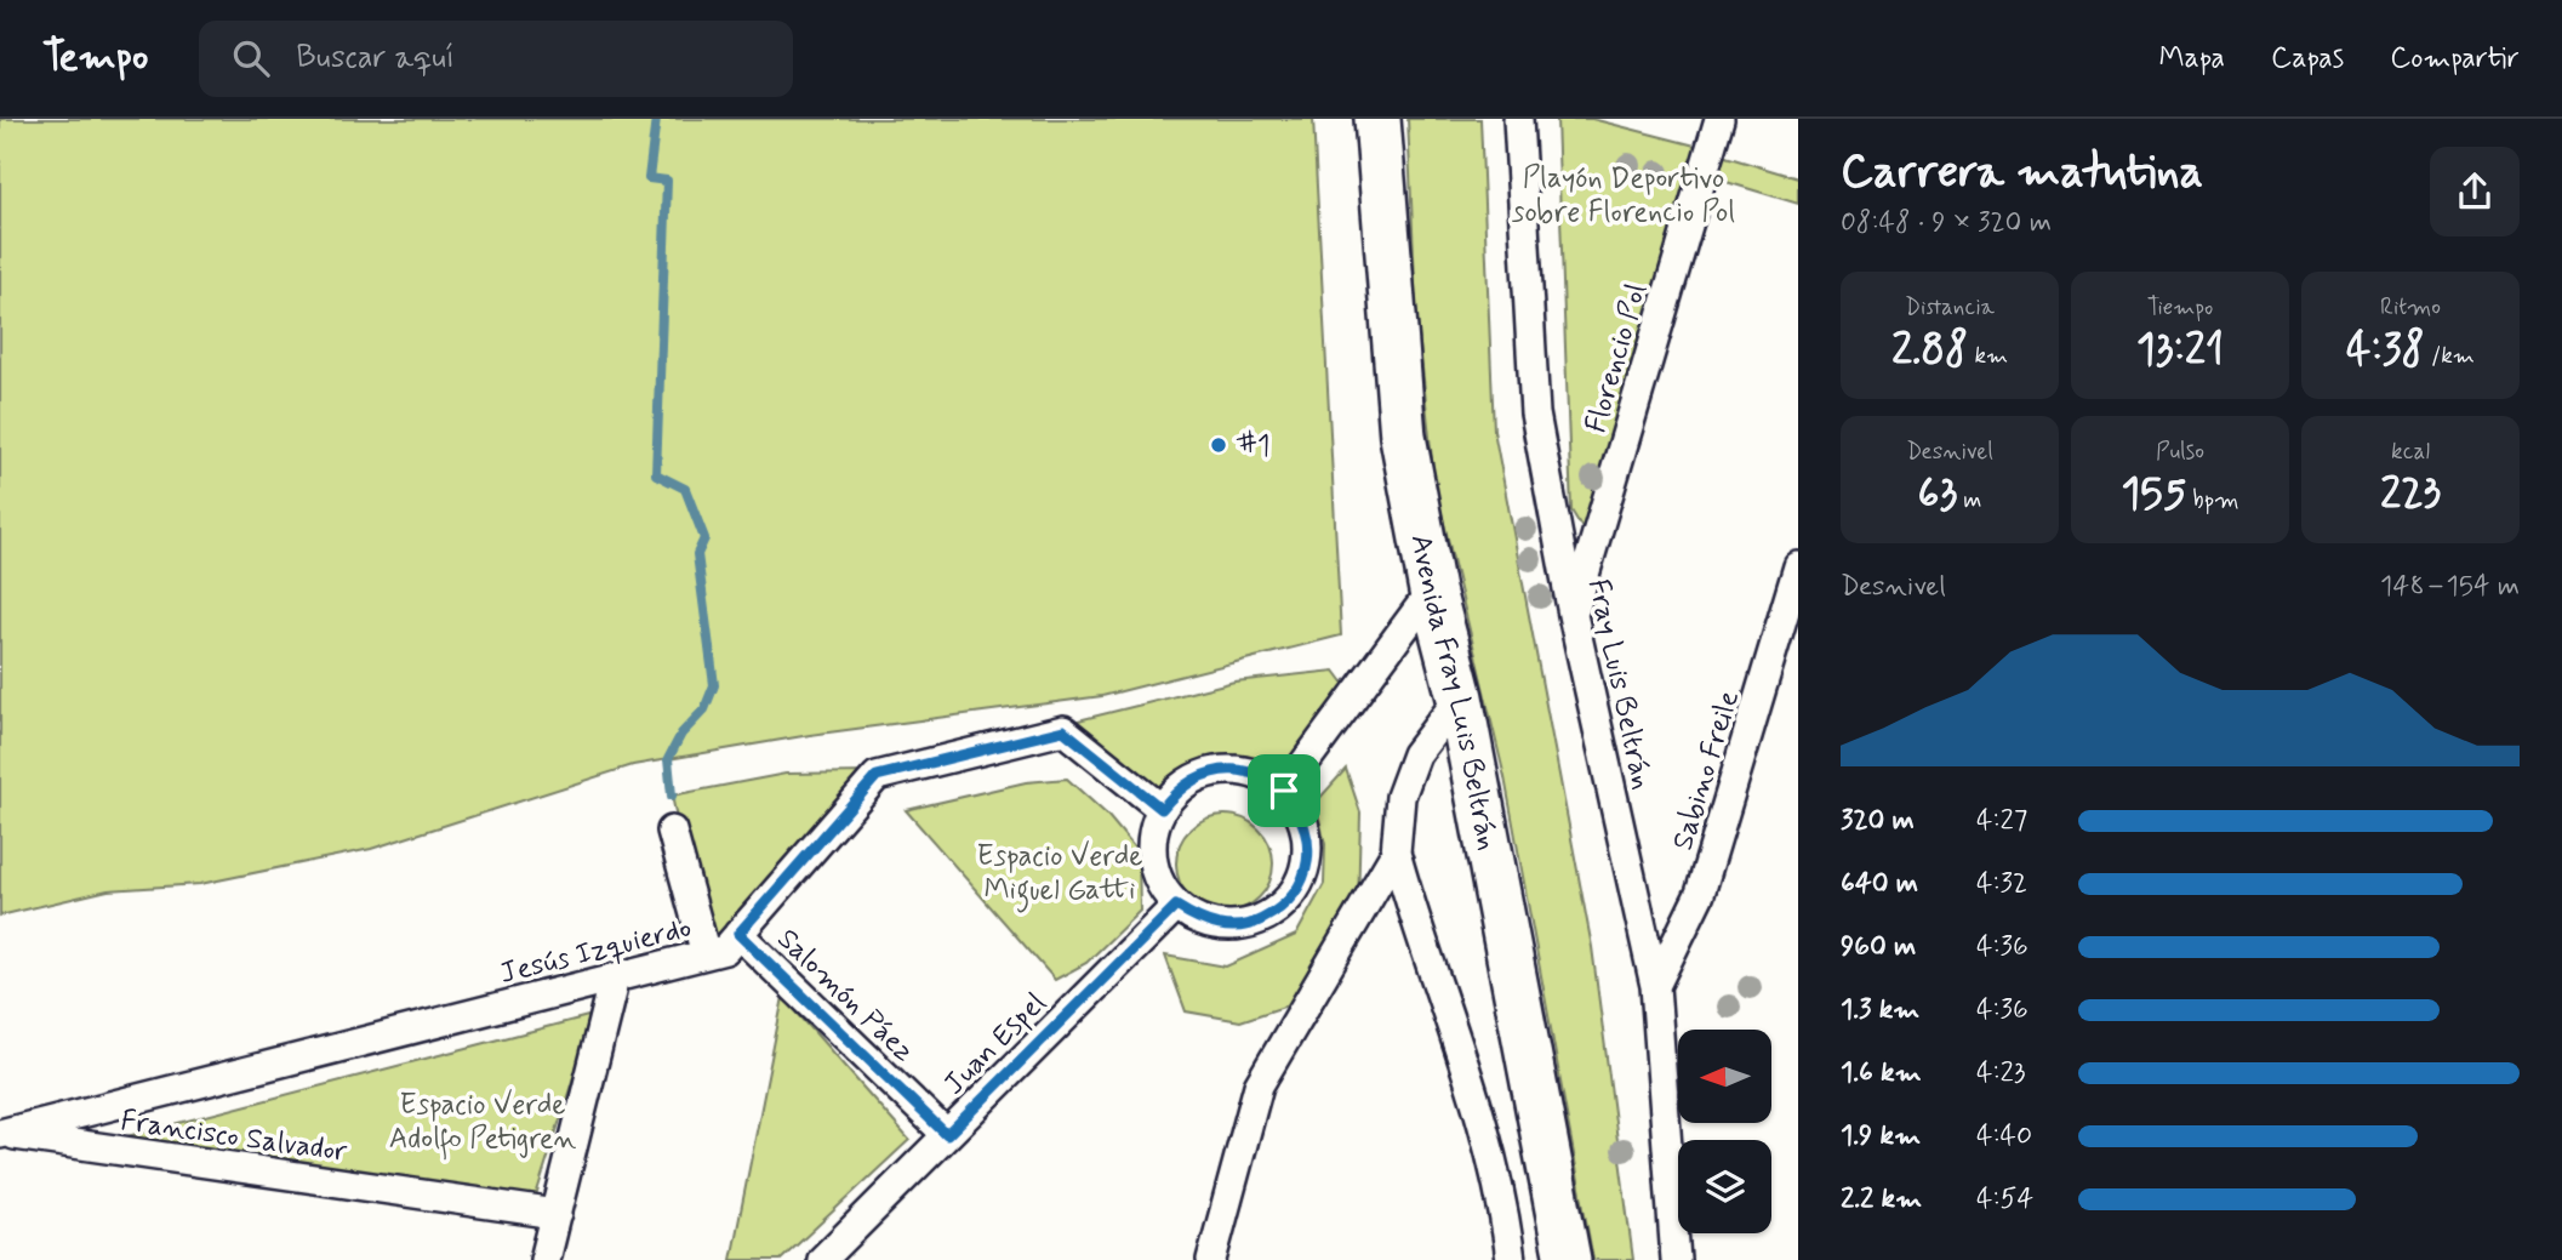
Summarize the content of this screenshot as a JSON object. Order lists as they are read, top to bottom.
{
  "streets": {
    "main road": ["Avenida Fray Luis Beltrán"],
    "street": [
      "Florencio Pol",
      "Fray Luis Beltrán",
      "Sabino Freile",
      "Jesús Izquierdo",
      "Salomón Páez",
      "Juan Espel",
      "Francisco Salvador"
    ]
  },
  "crossings": [
    ["Florencio Pol", "Fray Luis Beltrán"],
    ["Fray Luis Beltrán", "Sabino Freile"],
    ["Jesús Izquierdo", "Salomón Páez"],
    ["Jesús Izquierdo", "Juan Espel"],
    ["Jesús Izquierdo", "Francisco Salvador"],
    ["Salomón Páez", "Juan Espel"]
  ],
  "parks": ["Playón Deportivo sobre Florencio Pol", "Espacio Verde Miguel Gatti", "Espacio Verde Adolfo Petigren"],
  "places": ["#1"],
  "north": "left",
  "page": {
    "header": "Tempo",
    "search": "Buscar aquí",
    "nav": ["Mapa", "Capas", "Compartir"],
    "heading": ["Carrera matutina", "08:48 · 9 × 320 m"],
    "stats": [
      ["Distancia", "2.88 km"],
      ["Tiempo", "13:21"],
      ["Ritmo", "4:38 /km"],
      ["Desnivel", "63 m"],
      ["Pulso", "155 bpm"],
      ["kcal", "223"]
    ],
    "chart": ["Desnivel", "148–154 m"],
    "list": [
      {
        "name": "320 m",
        "note": "4:27"
      },
      {
        "name": "640 m",
        "note": "4:32"
      },
      {
        "name": "960 m",
        "note": "4:36"
      },
      {
        "name": "1.3 km",
        "note": "4:36"
      },
      {
        "name": "1.6 km",
        "note": "4:23"
      },
      {
        "name": "1.9 km",
        "note": "4:40"
      },
      {
        "name": "2.2 km",
        "note": "4:54"
      }
    ]
  }
}
